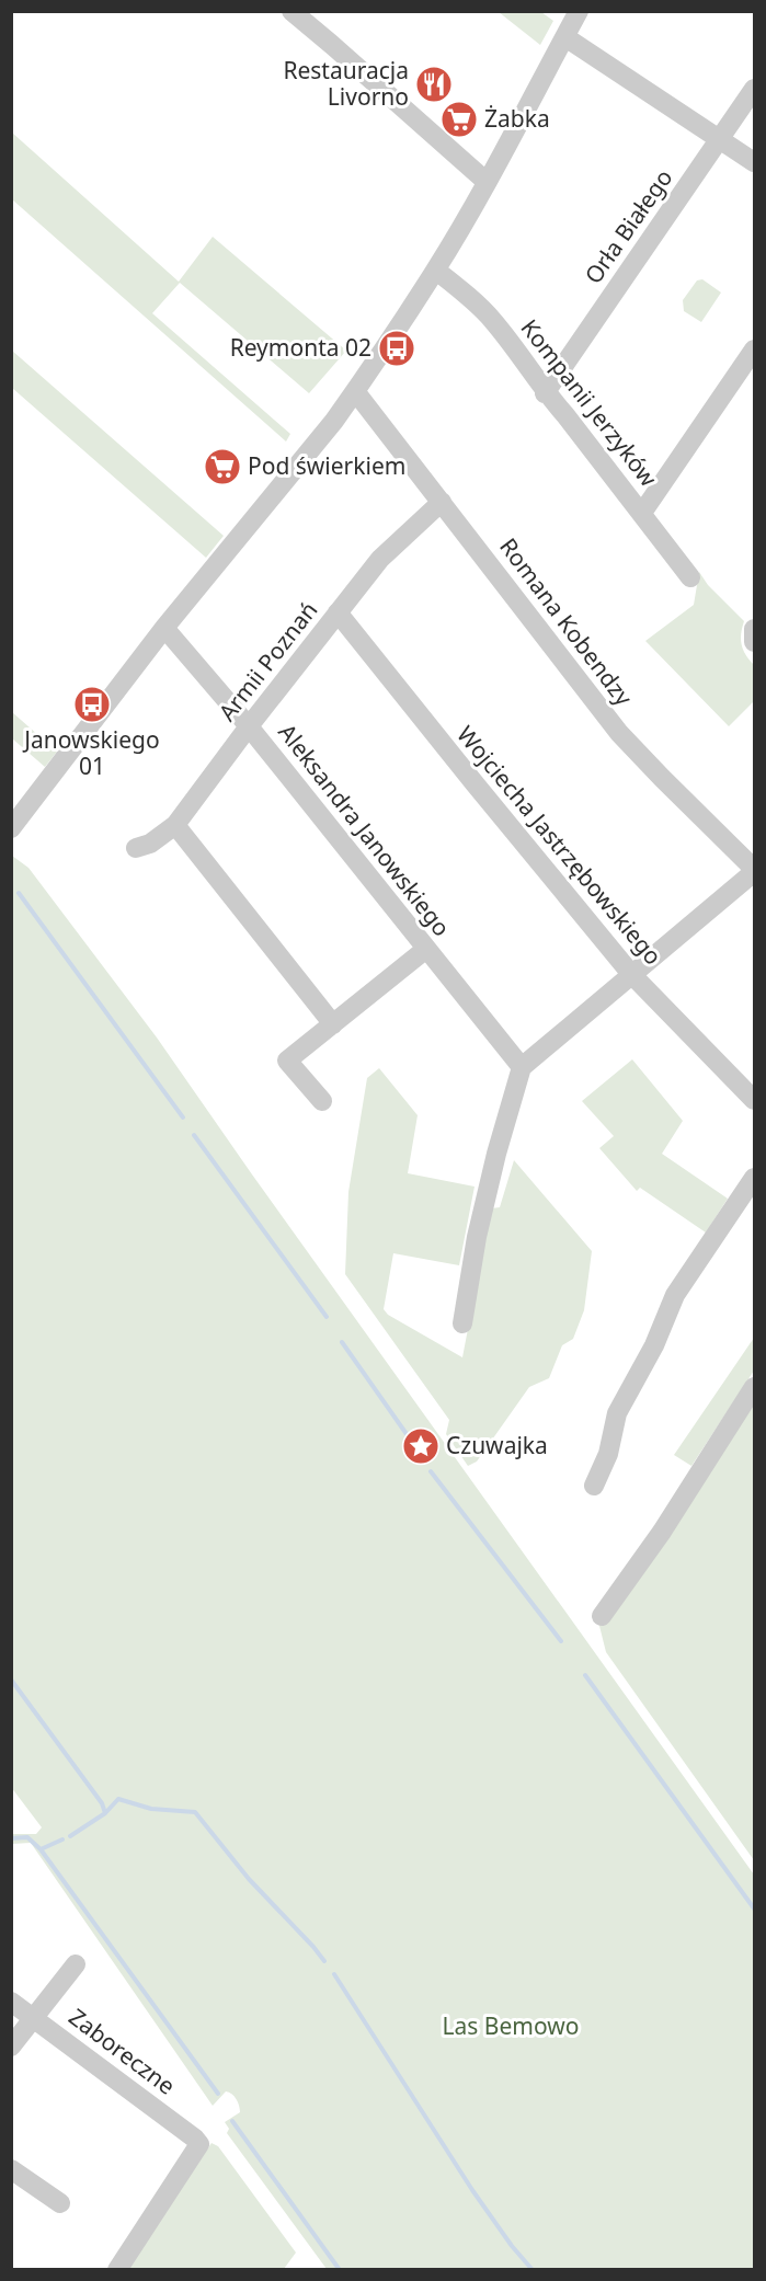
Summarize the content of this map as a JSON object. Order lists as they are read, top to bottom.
{
  "streets": {
    "street": [
      "Orła Białego",
      "Kompanii Jerzyków",
      "Romana Kobendzy",
      "Armii Poznań",
      "Aleksandra Janowskiego",
      "Wojciecha Jastrzębowskiego",
      "Zaboreczne"
    ]
  },
  "crossings": [
    ["Orła Białego", "Kompanii Jerzyków"],
    ["Romana Kobendzy", "Armii Poznań"],
    ["Armii Poznań", "Aleksandra Janowskiego"],
    ["Armii Poznań", "Wojciecha Jastrzębowskiego"]
  ],
  "parks": ["Las Bemowo"],
  "places": {
    "restaurant": ["Restauracja Livorno"],
    "supermarket": ["Żabka", "Pod świerkiem"],
    "bus stop": ["Reymonta 02", "Janowskiego 01"],
    "place": ["Czuwajka"]
  }
}
